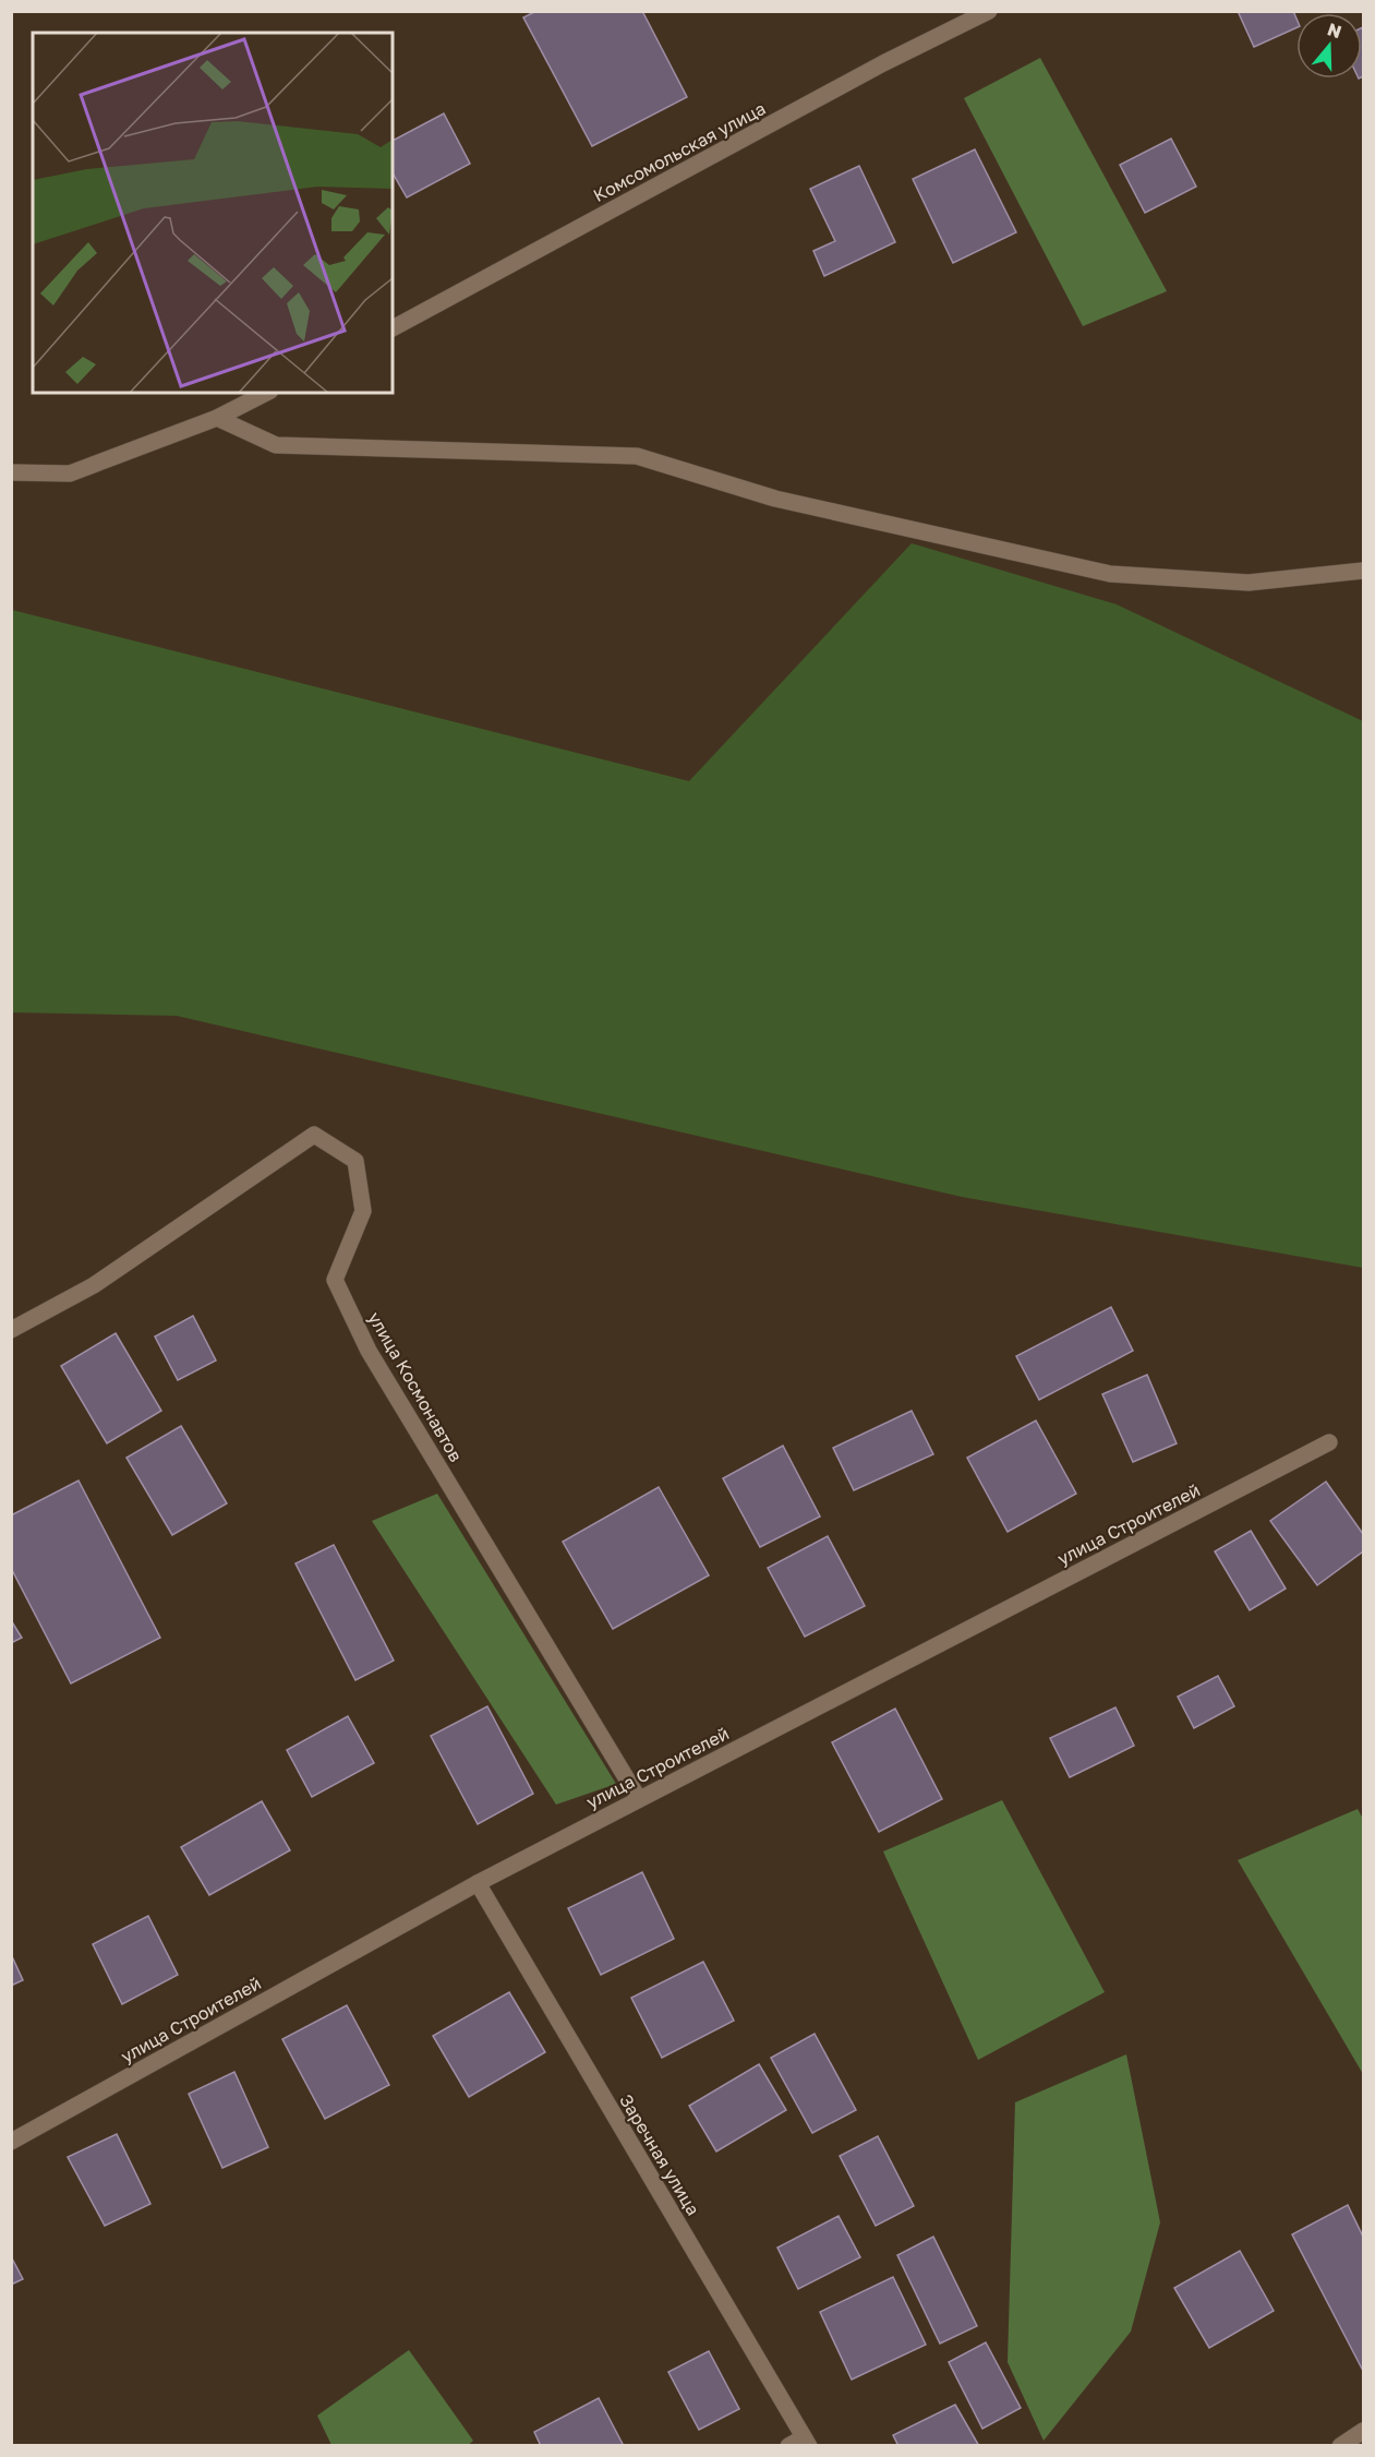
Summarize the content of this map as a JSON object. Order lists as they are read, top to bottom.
{
  "streets": {
    "street": [
      "Комсомольская улица",
      "улица Космонавтов",
      "улица Строителей",
      "Заречная улица"
    ]
  },
  "crossings": [
    ["улица Космонавтов", "улица Строителей"],
    ["улица Строителей", "Заречная улица"]
  ],
  "north": "top"
}
